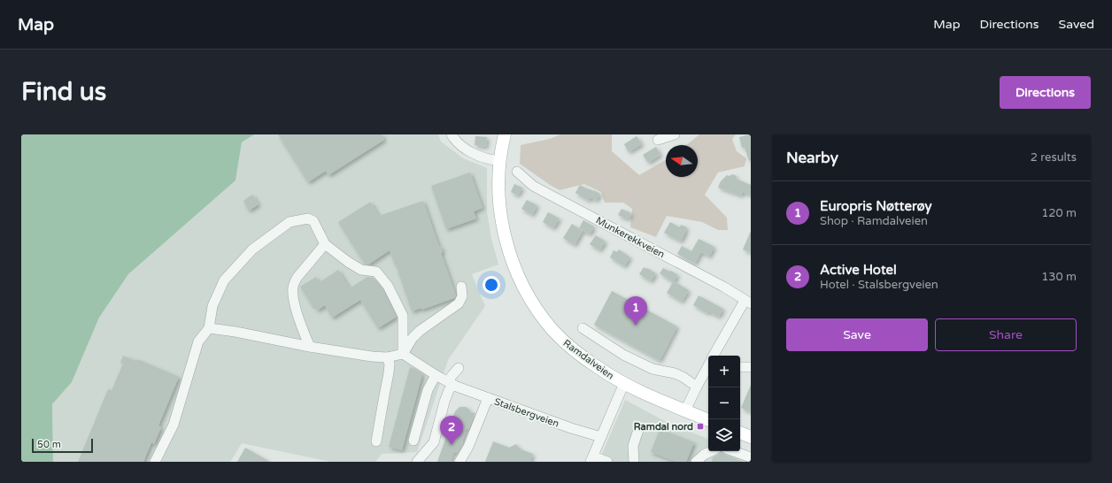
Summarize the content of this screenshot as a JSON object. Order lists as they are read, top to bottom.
{
  "streets": {
    "main road": ["Ramdalveien"],
    "street": ["Munkerekkveien", "Stalsbergveien"]
  },
  "crossings": [
    ["Munkerekkveien", "Ramdalveien"]
  ],
  "places": {
    "transit": ["Ramdal nord"]
  },
  "scale_bar": "50 m",
  "north": "left",
  "page": {
    "header": "Map",
    "nav": ["Map", "Directions", "Saved"],
    "buttons": [
      "Directions",
      ["Save", "Share"]
    ],
    "title": "Find us",
    "heading": ["Nearby", "2 results"],
    "list": [
      {
        "mark": "1",
        "name": "Europris Nøtterøy",
        "note": "Shop · Ramdalveien",
        "value": "120 m"
      },
      {
        "mark": "2",
        "name": "Active Hotel",
        "note": "Hotel · Stalsbergveien",
        "value": "130 m"
      }
    ],
    "pins": ["1", "2"],
    "map_buttons": ["+", "−"],
    "scale": "50 m"
  }
}
